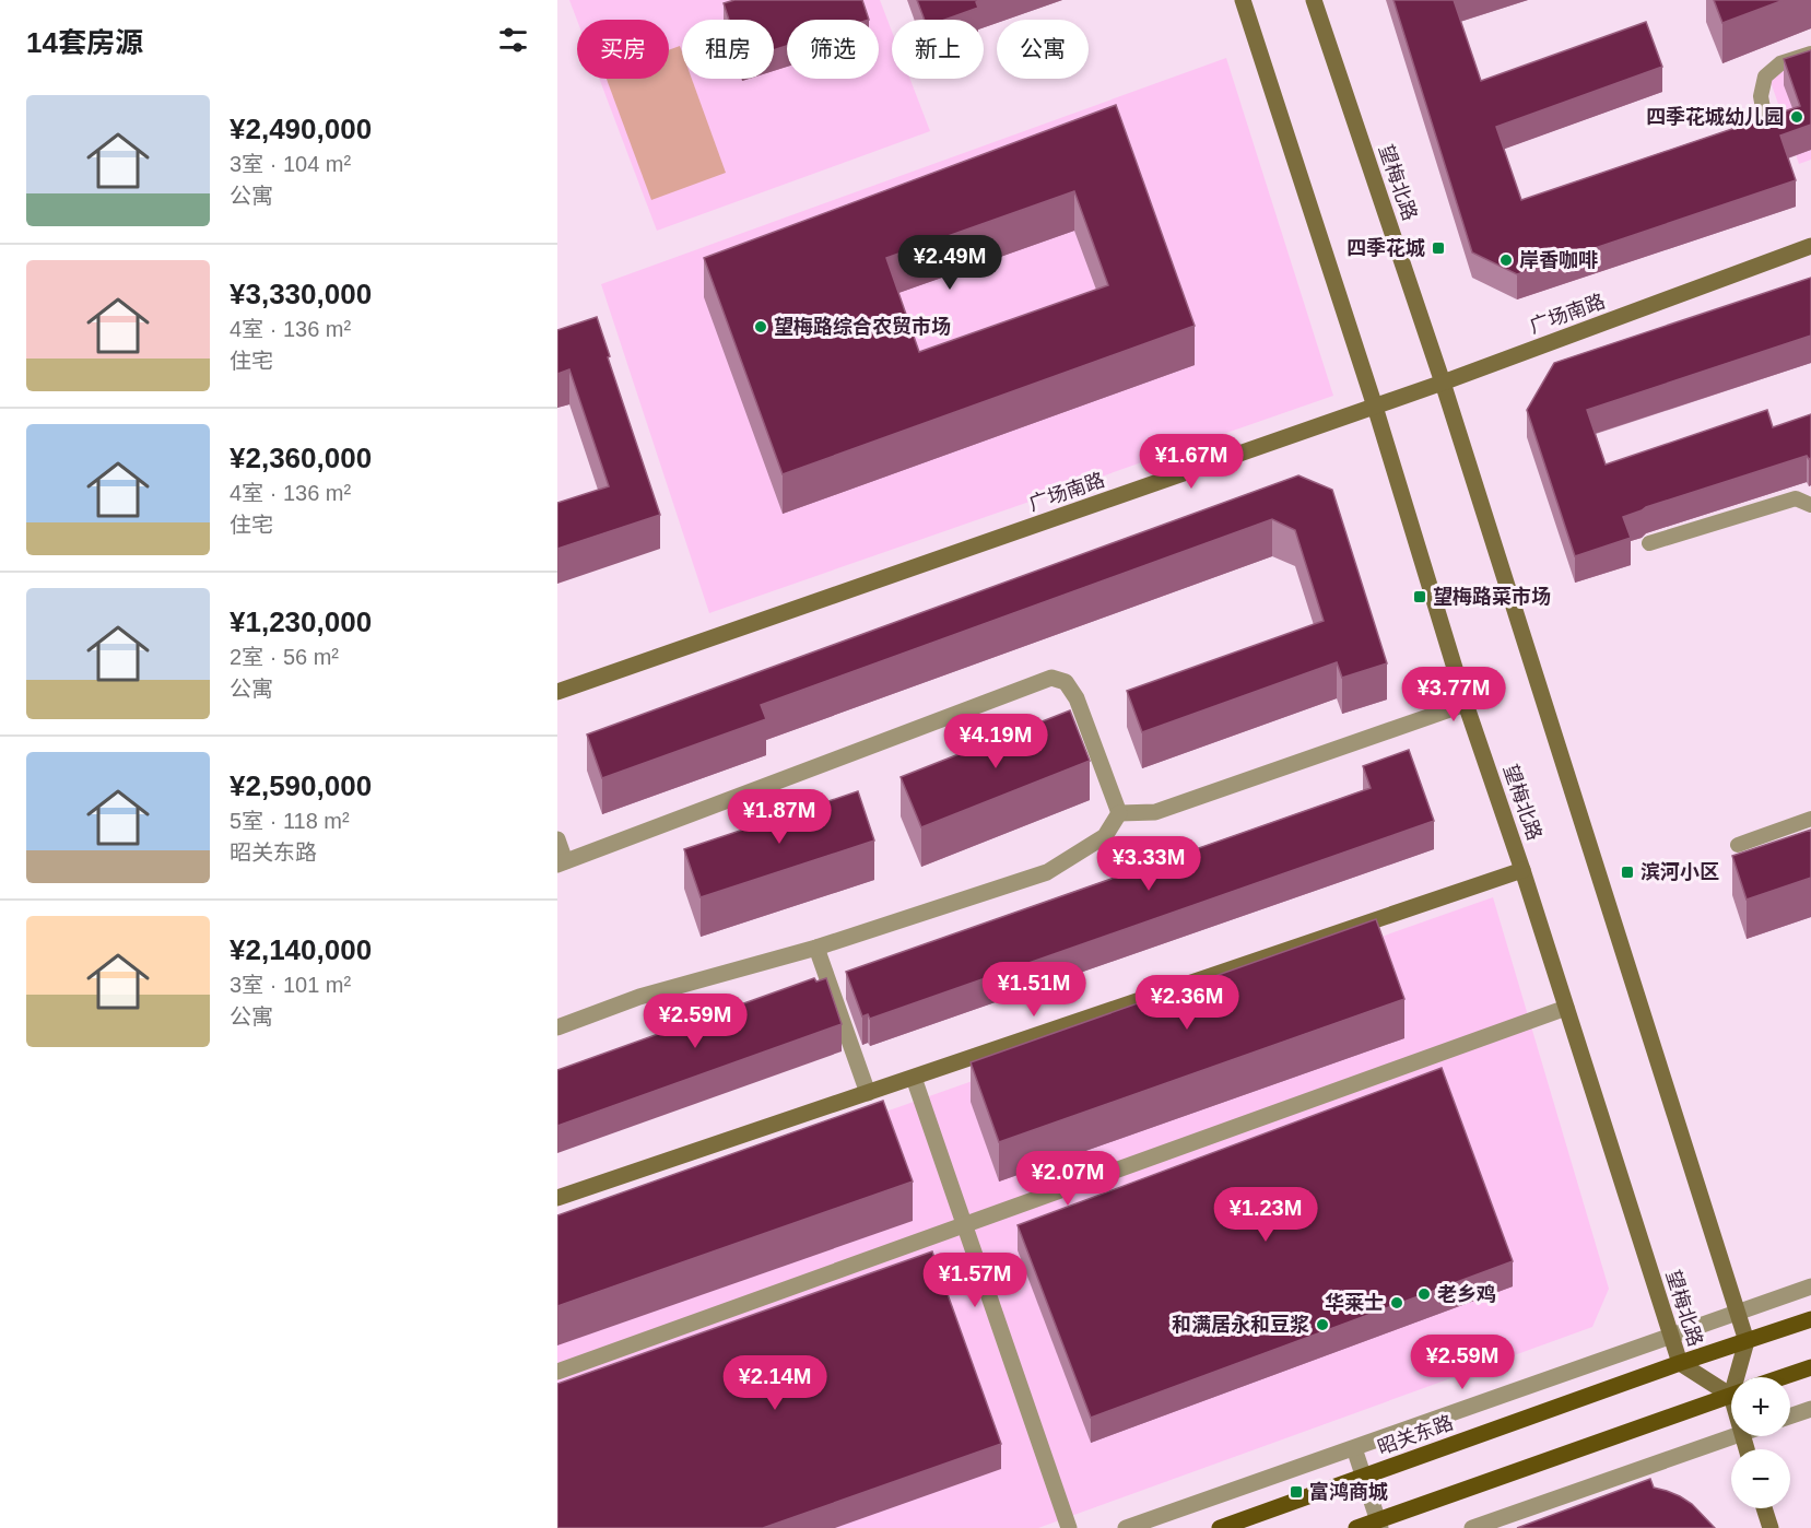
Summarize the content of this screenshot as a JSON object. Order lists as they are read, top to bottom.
{
  "streets": {
    "main road": ["望梅北路", "广场南路", "昭关东路"]
  },
  "crossings": [
    ["望梅北路", "广场南路"],
    ["望梅北路", "昭关东路"]
  ],
  "places": {
    "other": [
      "四季花城幼儿园",
      "岸香咖啡",
      "望梅路综合农贸市场",
      "老乡鸡",
      "华莱士",
      "和满居永和豆浆"
    ],
    "transit": [
      "四季花城",
      "望梅路菜市场",
      "滨河小区",
      "富鸿商城"
    ]
  },
  "page": {
    "heading": "14套房源",
    "chip": [
      "买房",
      "租房",
      "筛选",
      "新上",
      "公寓"
    ],
    "list": [
      {
        "name": "¥2,490,000",
        "note": "3室 · 104 m² · 公寓"
      },
      {
        "name": "¥3,330,000",
        "note": "4室 · 136 m² · 住宅"
      },
      {
        "name": "¥2,360,000",
        "note": "4室 · 136 m² · 住宅"
      },
      {
        "name": "¥1,230,000",
        "note": "2室 · 56 m² · 公寓"
      },
      {
        "name": "¥2,590,000",
        "note": "5室 · 118 m² · 昭关东路"
      },
      {
        "name": "¥2,140,000",
        "note": "3室 · 101 m² · 公寓"
      }
    ],
    "price": [
      "¥2.49M",
      "¥1.67M",
      "¥3.77M",
      "¥4.19M",
      "¥1.87M",
      "¥3.33M",
      "¥1.51M",
      "¥2.36M",
      "¥2.59M",
      "¥2.07M",
      "¥1.23M",
      "¥1.57M",
      "¥2.59M",
      "¥2.14M"
    ],
    "map_buttons": ["+", "−"]
  }
}
